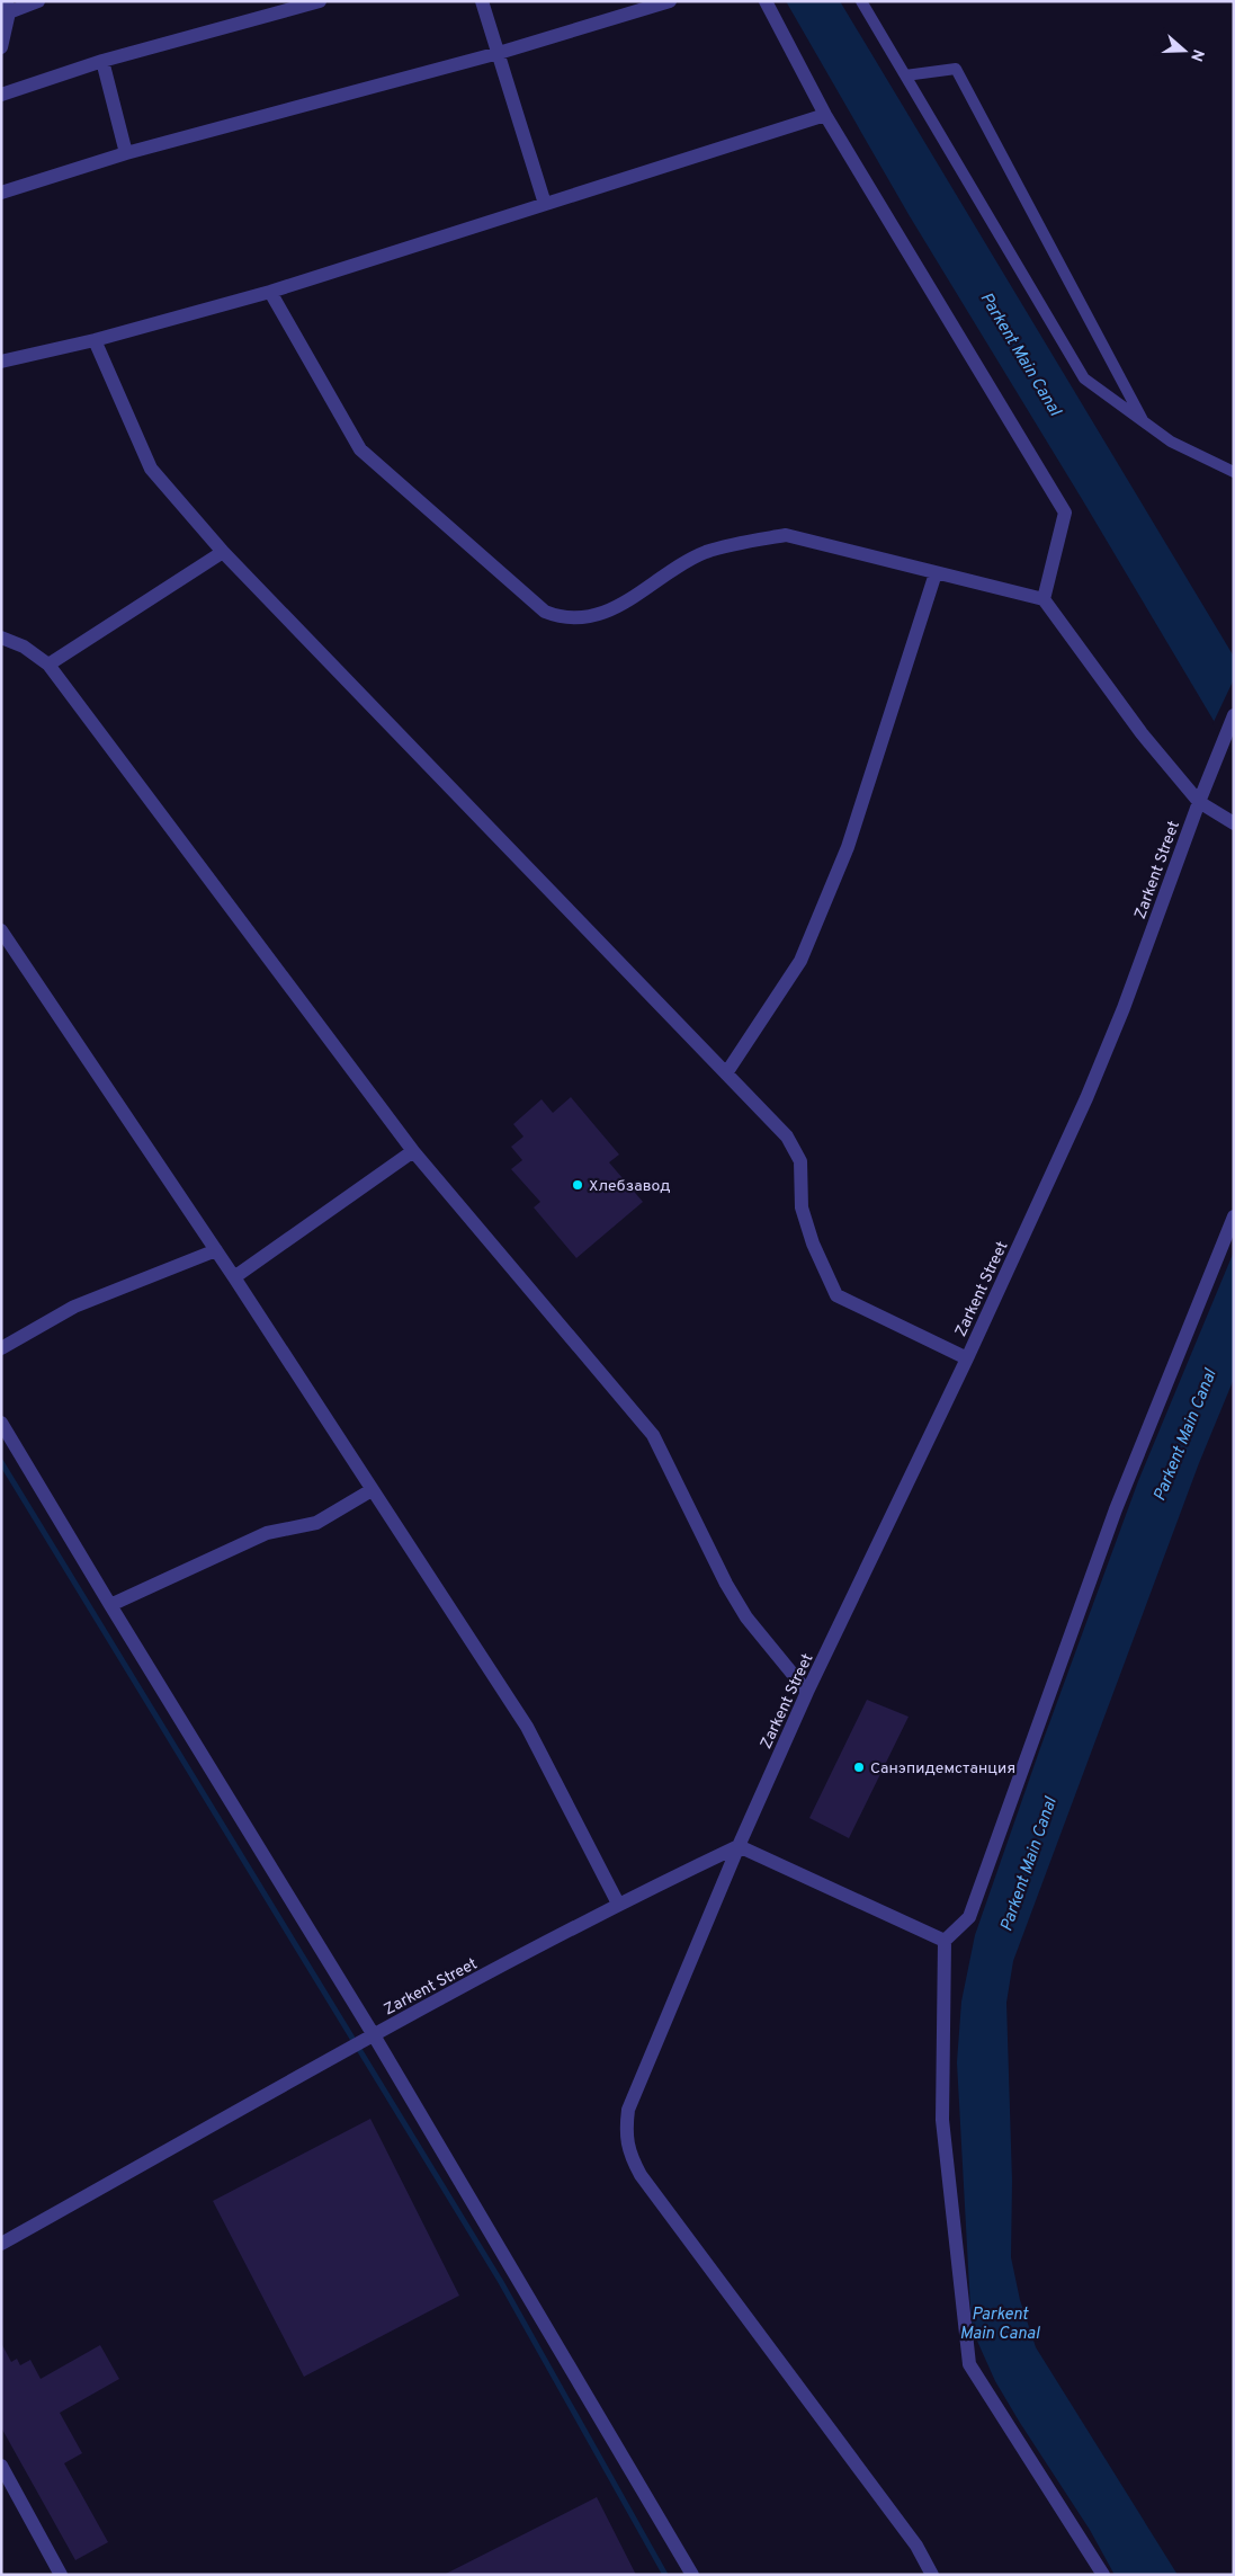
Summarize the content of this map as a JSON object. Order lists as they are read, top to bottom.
{
  "streets": {
    "street": ["Zarkent Street"]
  },
  "water": ["Parkent Main Canal"],
  "places": ["Хлебзавод", "Санэпидемстанция"],
  "north": "right"
}
